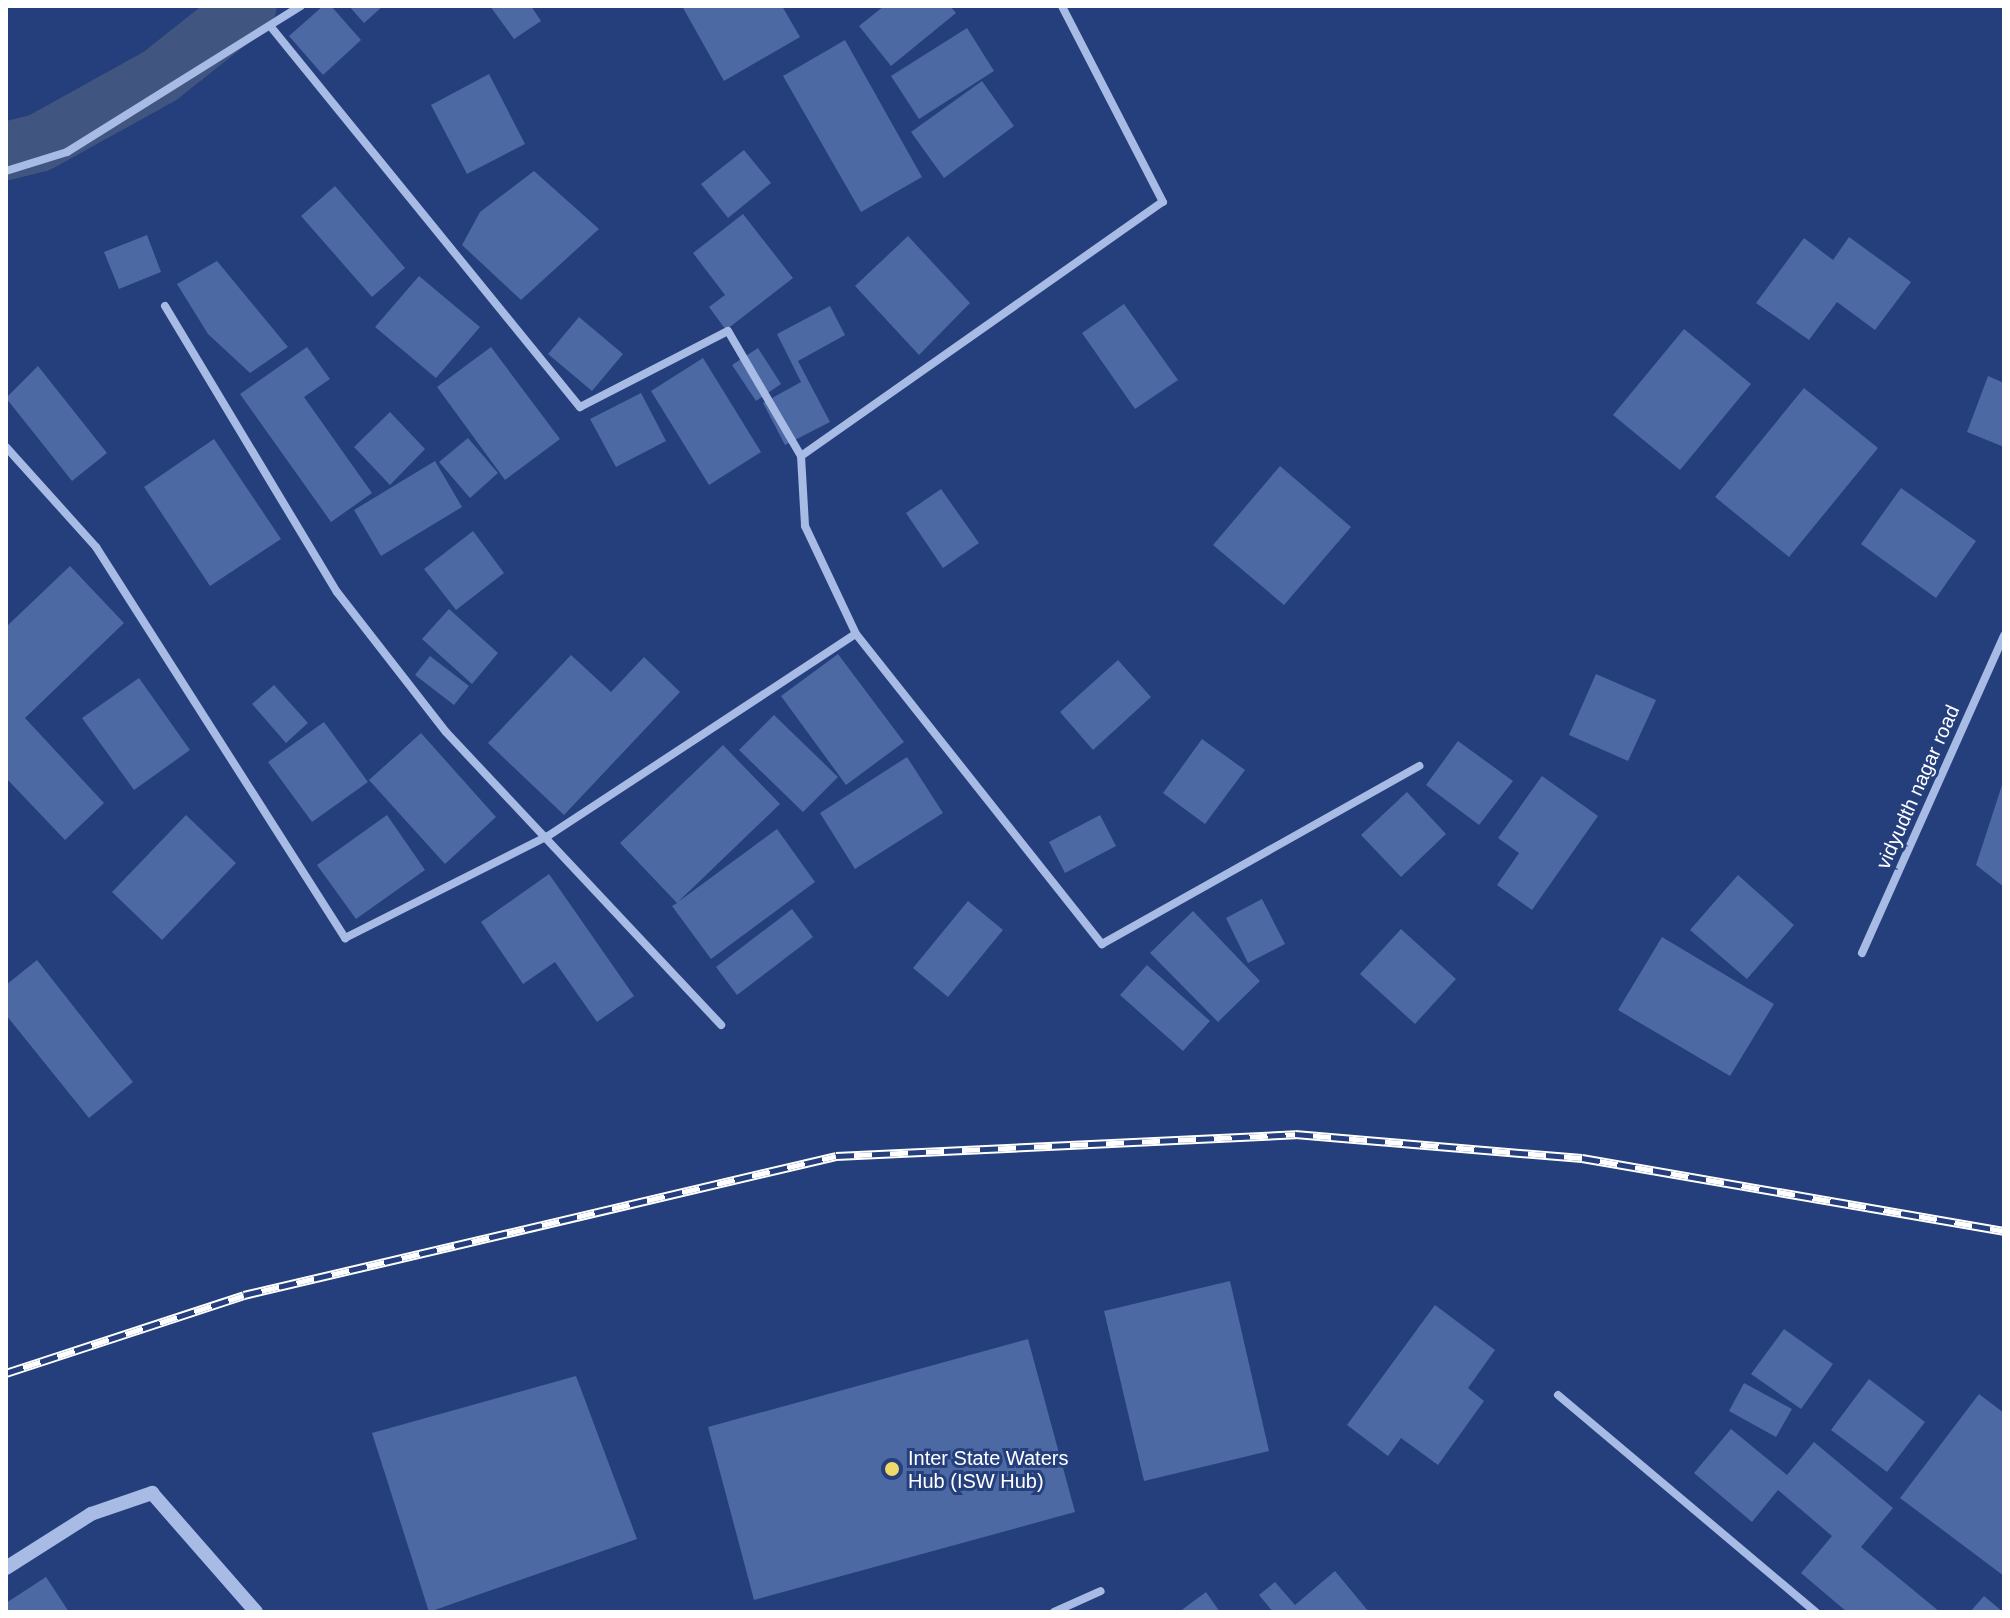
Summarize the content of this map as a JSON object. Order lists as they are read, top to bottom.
{
  "streets": {
    "street": ["vidyudth nagar road"]
  },
  "places": ["Inter State Waters Hub (ISW Hub)"]
}
